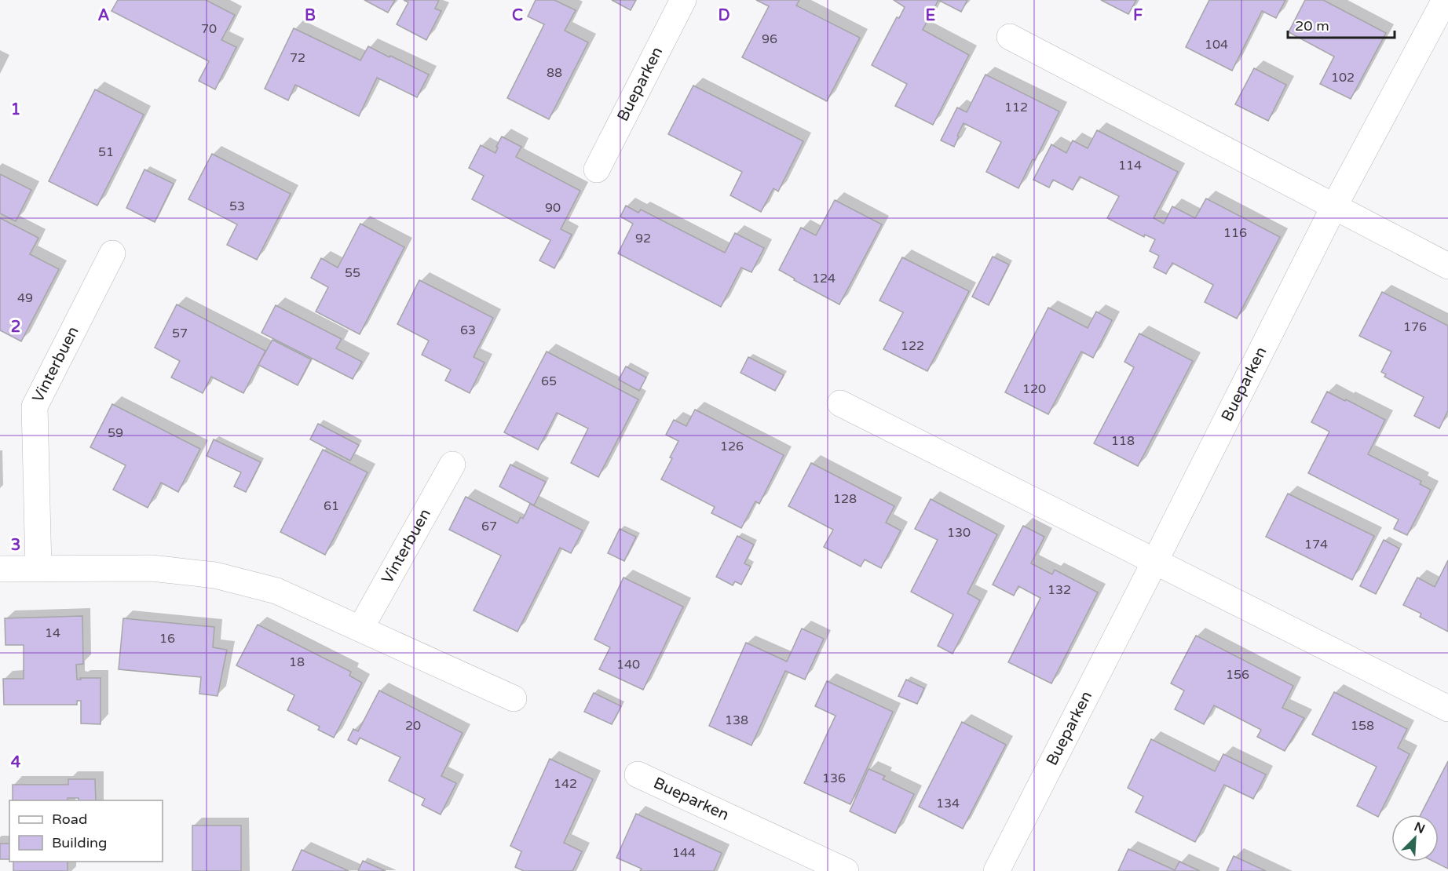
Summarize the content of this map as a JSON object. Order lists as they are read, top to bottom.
{
  "streets": {
    "street": ["Bueparken", "Vinterbuen"]
  },
  "house_numbers": [
    "70",
    "96",
    "104",
    "72",
    "88",
    "102",
    "112",
    "51",
    "114",
    "53",
    "90",
    "116",
    "92",
    "55",
    "124",
    "49",
    "176",
    "63",
    "57",
    "122",
    "65",
    "120",
    "59",
    "118",
    "126",
    "128",
    "61",
    "67",
    "130",
    "174",
    "132",
    "14",
    "16",
    "18",
    "140",
    "156",
    "138",
    "20",
    "158",
    "136",
    "142",
    "134",
    "144"
  ],
  "legend": ["Road", "Building"],
  "scale_bar": "20 m",
  "north": "top right",
  "grid": {
    "columns": [
      "A",
      "B",
      "C",
      "D",
      "E",
      "F"
    ],
    "rows": [
      "1",
      "2",
      "3",
      "4"
    ]
  }
}
